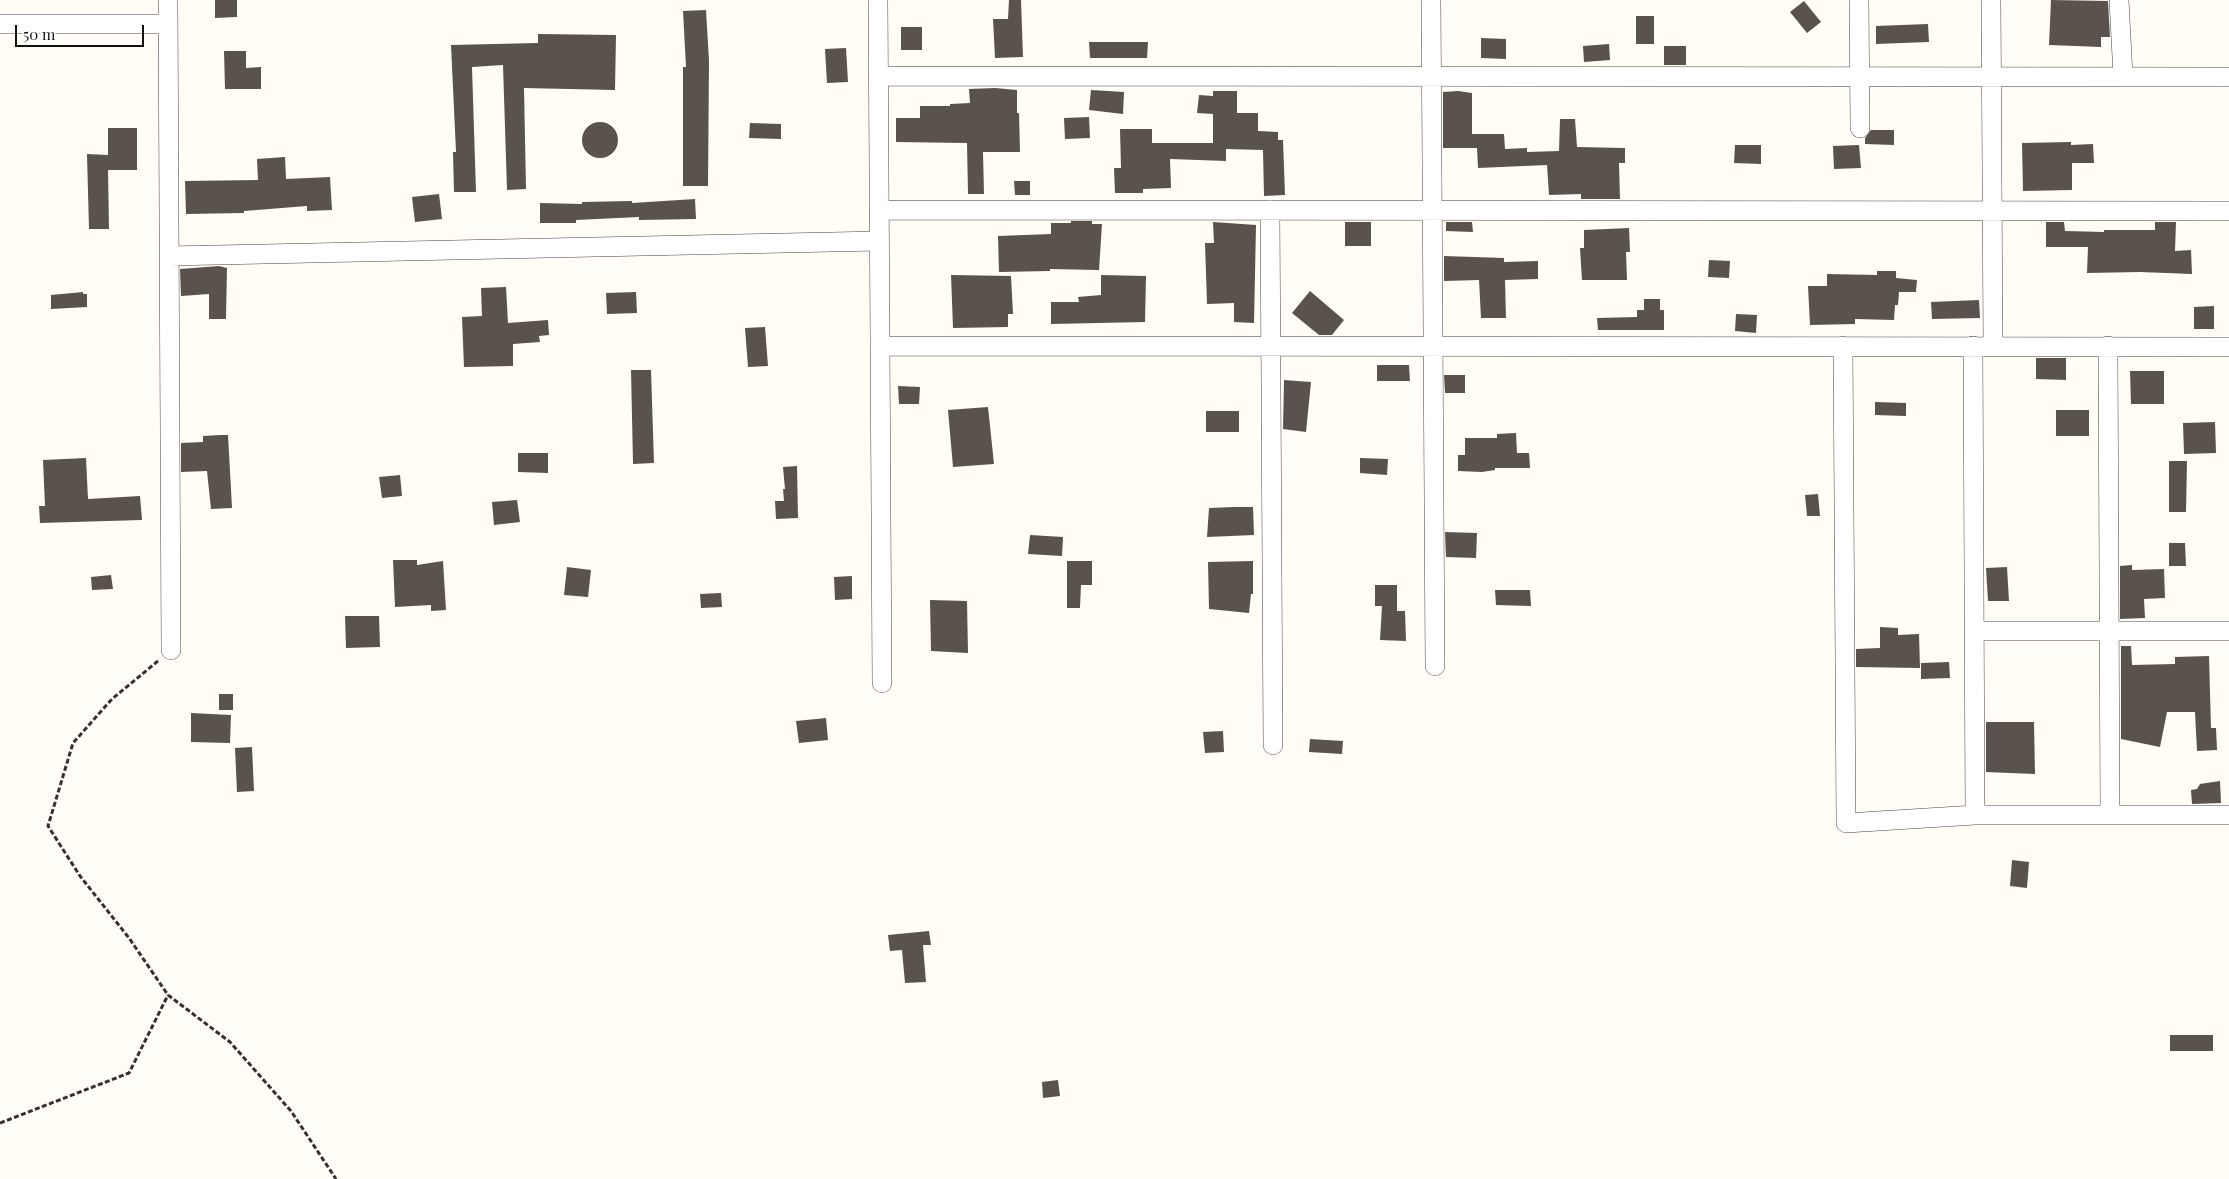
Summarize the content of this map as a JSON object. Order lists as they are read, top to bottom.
{
  "scale_bar": "50 m"
}
